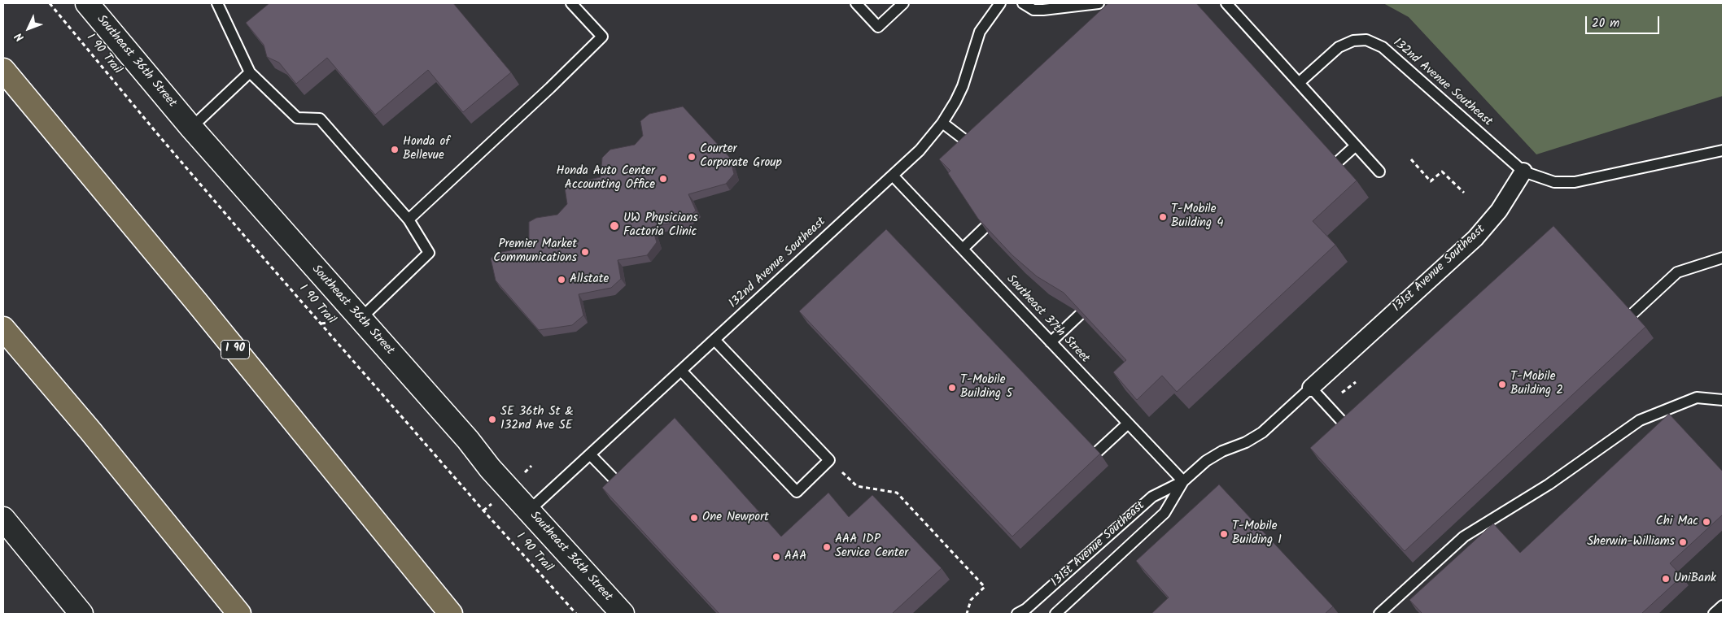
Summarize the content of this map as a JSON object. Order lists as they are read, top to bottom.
{
  "streets": {
    "highway": ["I 90"],
    "main road": ["Southeast 36th Street"],
    "street": ["131st Avenue Southeast"],
    "lane": ["132nd Avenue Southeast", "Southeast 37th Street"],
    "path": ["I 90 Trail"]
  },
  "crossings": [
    ["Southeast 36th Street", "132nd Avenue Southeast"],
    ["132nd Avenue Southeast", "131st Avenue Southeast"],
    ["132nd Avenue Southeast", "Southeast 37th Street"],
    ["131st Avenue Southeast", "Southeast 37th Street"]
  ],
  "places": [
    "Honda of Bellevue",
    "Courter Corporate Group",
    "Honda Auto Center Accounting Office",
    "T-Mobile Building 4",
    "UW Physicians Factoria Clinic",
    "Premier Market Communications",
    "Allstate",
    "T-Mobile Building 2",
    "T-Mobile Building 5",
    "SE 36th St & 132nd Ave SE",
    "One Newport",
    "Chi Mac",
    "T-Mobile Building 1",
    "Sherwin-Williams",
    "AAA IDP Service Center",
    "AAA",
    "UniBank"
  ],
  "scale_bar": "20 m",
  "north": "bottom left"
}
